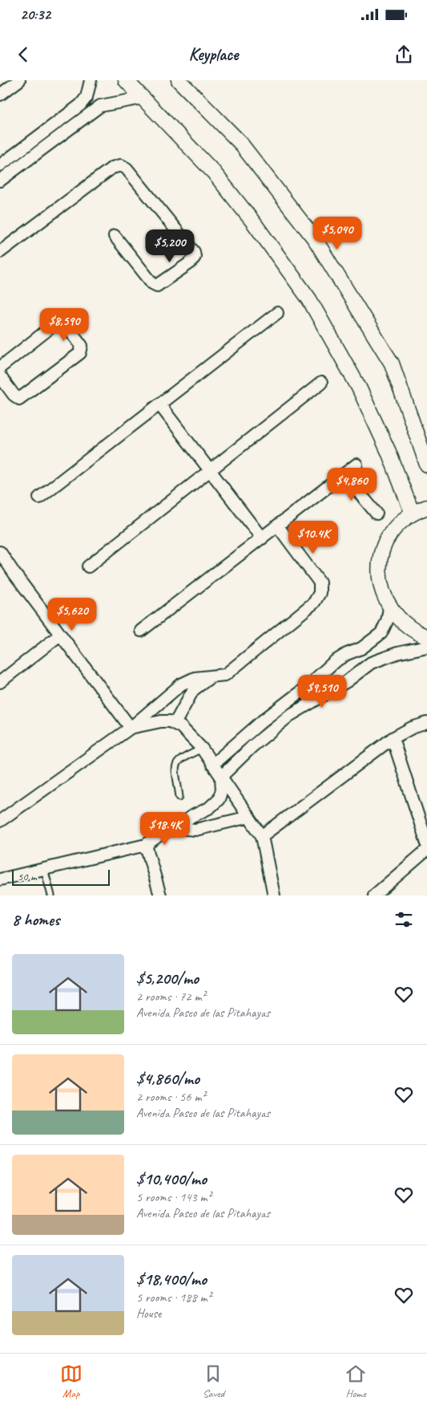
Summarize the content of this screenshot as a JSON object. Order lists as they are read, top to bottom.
{
  "scale_bar": "50 m",
  "page": {
    "status": "20:32",
    "header": "Keyplace",
    "price": [
      "$5,040",
      "$5,200",
      "$8,590",
      "$4,860",
      "$10.4K",
      "$5,620",
      "$9,510",
      "$18.4K"
    ],
    "scale": "50 m",
    "heading": "8 homes",
    "list": [
      {
        "name": "$5,200/mo",
        "note": "2 rooms · 72 m² · Avenida Paseo de las Pitahayas"
      },
      {
        "name": "$4,860/mo",
        "note": "2 rooms · 56 m² · Avenida Paseo de las Pitahayas"
      },
      {
        "name": "$10,400/mo",
        "note": "5 rooms · 143 m² · Avenida Paseo de las Pitahayas"
      },
      {
        "name": "$18,400/mo",
        "note": "5 rooms · 188 m² · House"
      }
    ],
    "tabs": ["Map", "Saved", "Home"]
  }
}
